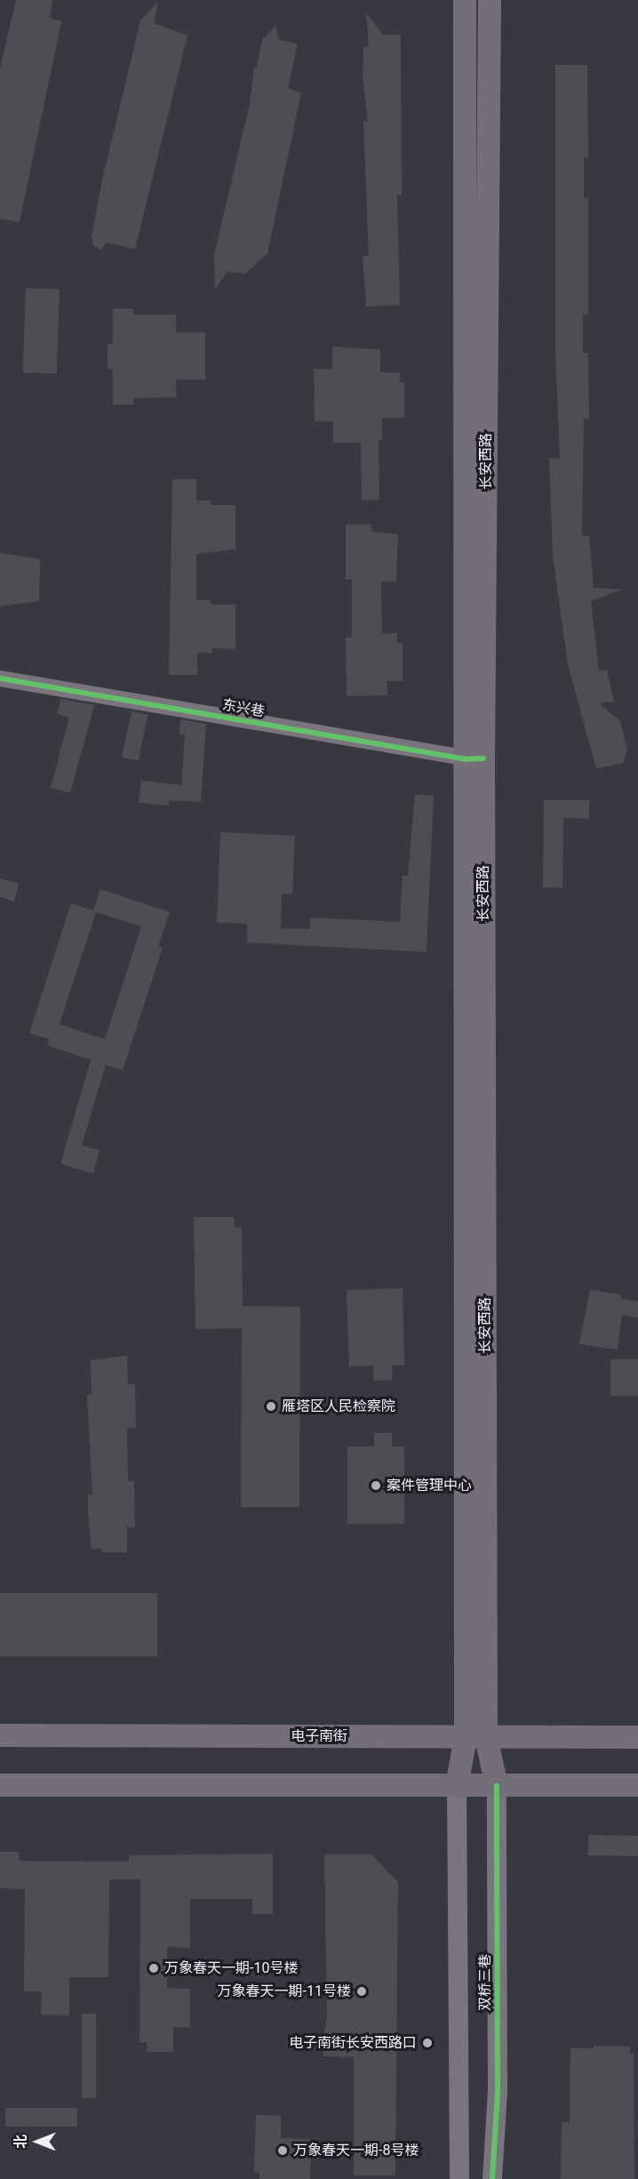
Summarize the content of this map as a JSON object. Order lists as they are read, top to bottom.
{
  "streets": {
    "main road": ["长安西路", "电子南街"],
    "street": ["东兴巷", "双桥三巷"]
  },
  "crossings": [
    ["长安西路", "东兴巷"],
    ["长安西路", "电子南街"],
    ["长安西路", "双桥三巷"]
  ],
  "places": [
    "雁塔区人民检察院",
    "案件管理中心",
    "万象春天一期-10号楼",
    "万象春天一期-11号楼",
    "电子南街长安西路口",
    "万象春天一期-8号楼"
  ],
  "north": "left"
}
